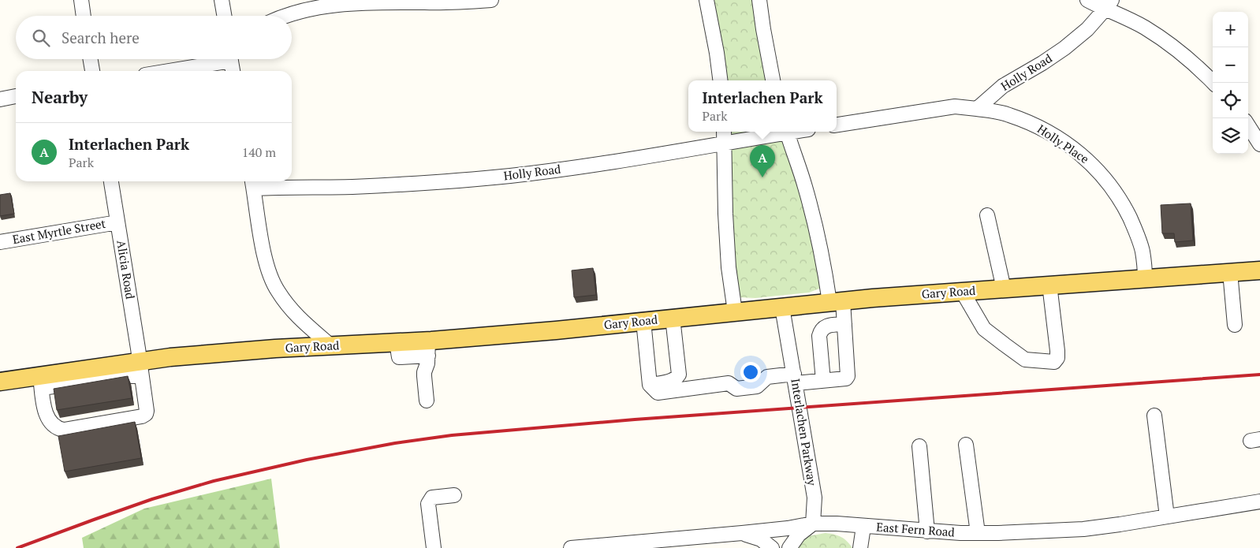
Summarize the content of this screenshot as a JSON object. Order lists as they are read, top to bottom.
{
  "streets": {
    "main road": ["Gary Road"],
    "street": [
      "Holly Road",
      "Holly Place",
      "East Myrtle Street",
      "Alicia Road",
      "Interlachen Parkway",
      "East Fern Road"
    ]
  },
  "crossings": [
    ["Holly Road", "Holly Place"],
    ["Holly Place", "Gary Road"],
    ["East Myrtle Street", "Alicia Road"],
    ["Alicia Road", "Gary Road"],
    ["Gary Road", "Interlachen Parkway"],
    ["Interlachen Parkway", "East Fern Road"]
  ],
  "page": {
    "map_buttons": ["+", "−"],
    "search": "Search here",
    "heading": "Nearby",
    "popup": ["Interlachen Park", "Park"],
    "list": [
      {
        "mark": "A",
        "name": "Interlachen Park",
        "note": "Park",
        "value": "140 m"
      }
    ],
    "pins": "A"
  }
}
